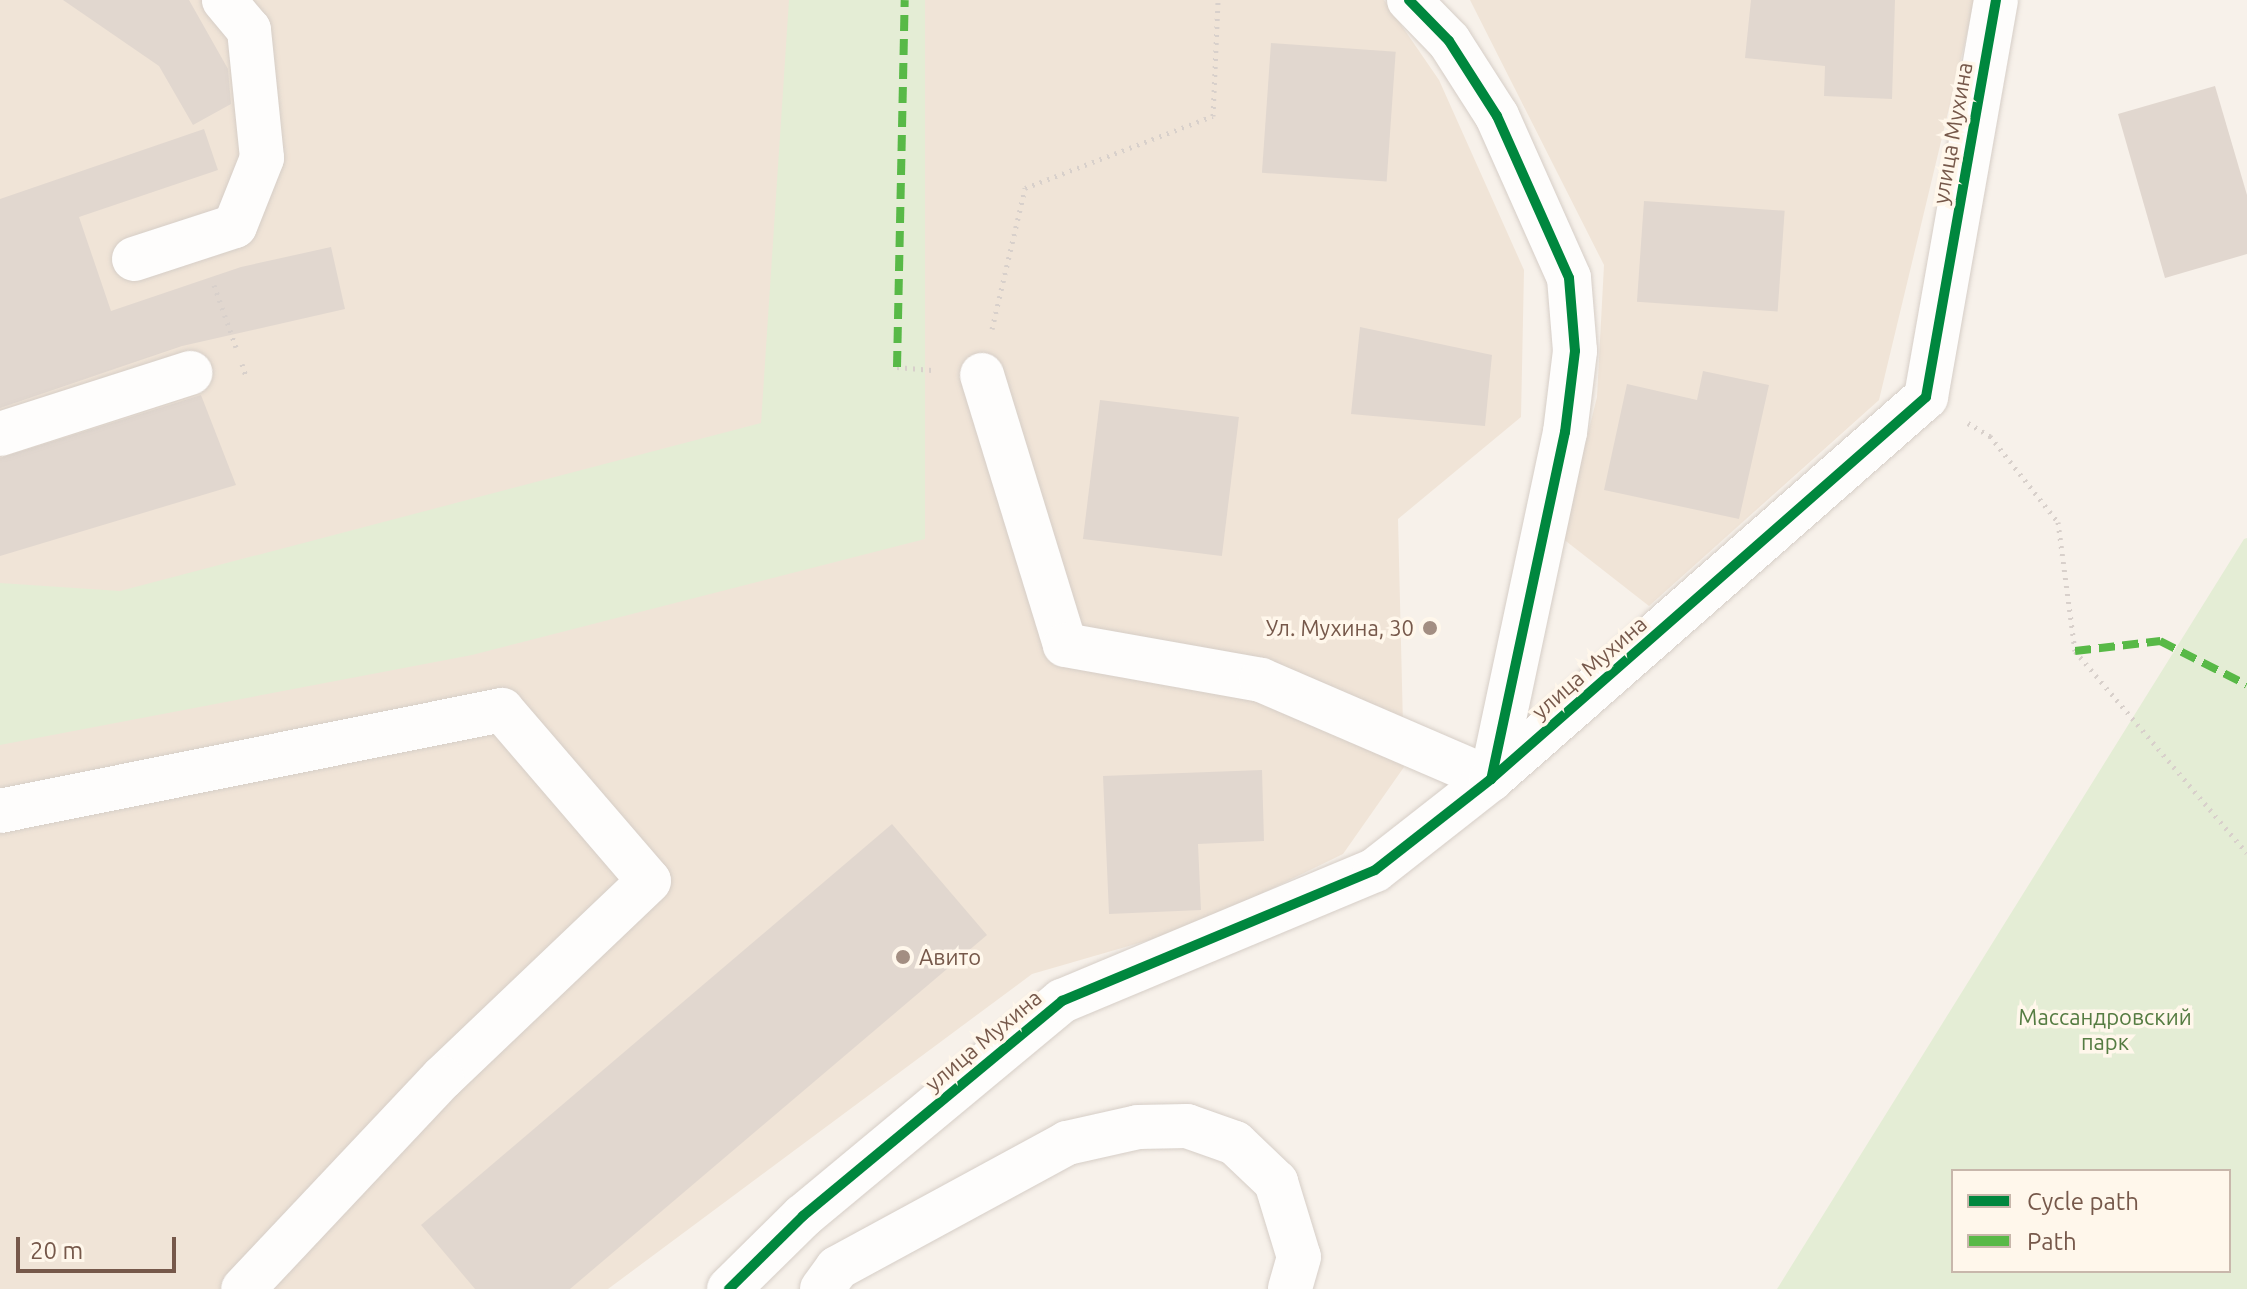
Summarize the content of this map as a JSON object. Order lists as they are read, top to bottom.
{
  "streets": {
    "street": ["улица Мухина"]
  },
  "parks": ["Массандровский парк"],
  "places": ["Ул. Мухина, 30", "Авито"],
  "legend": ["Cycle path", "Path"],
  "scale_bar": "20 m"
}
